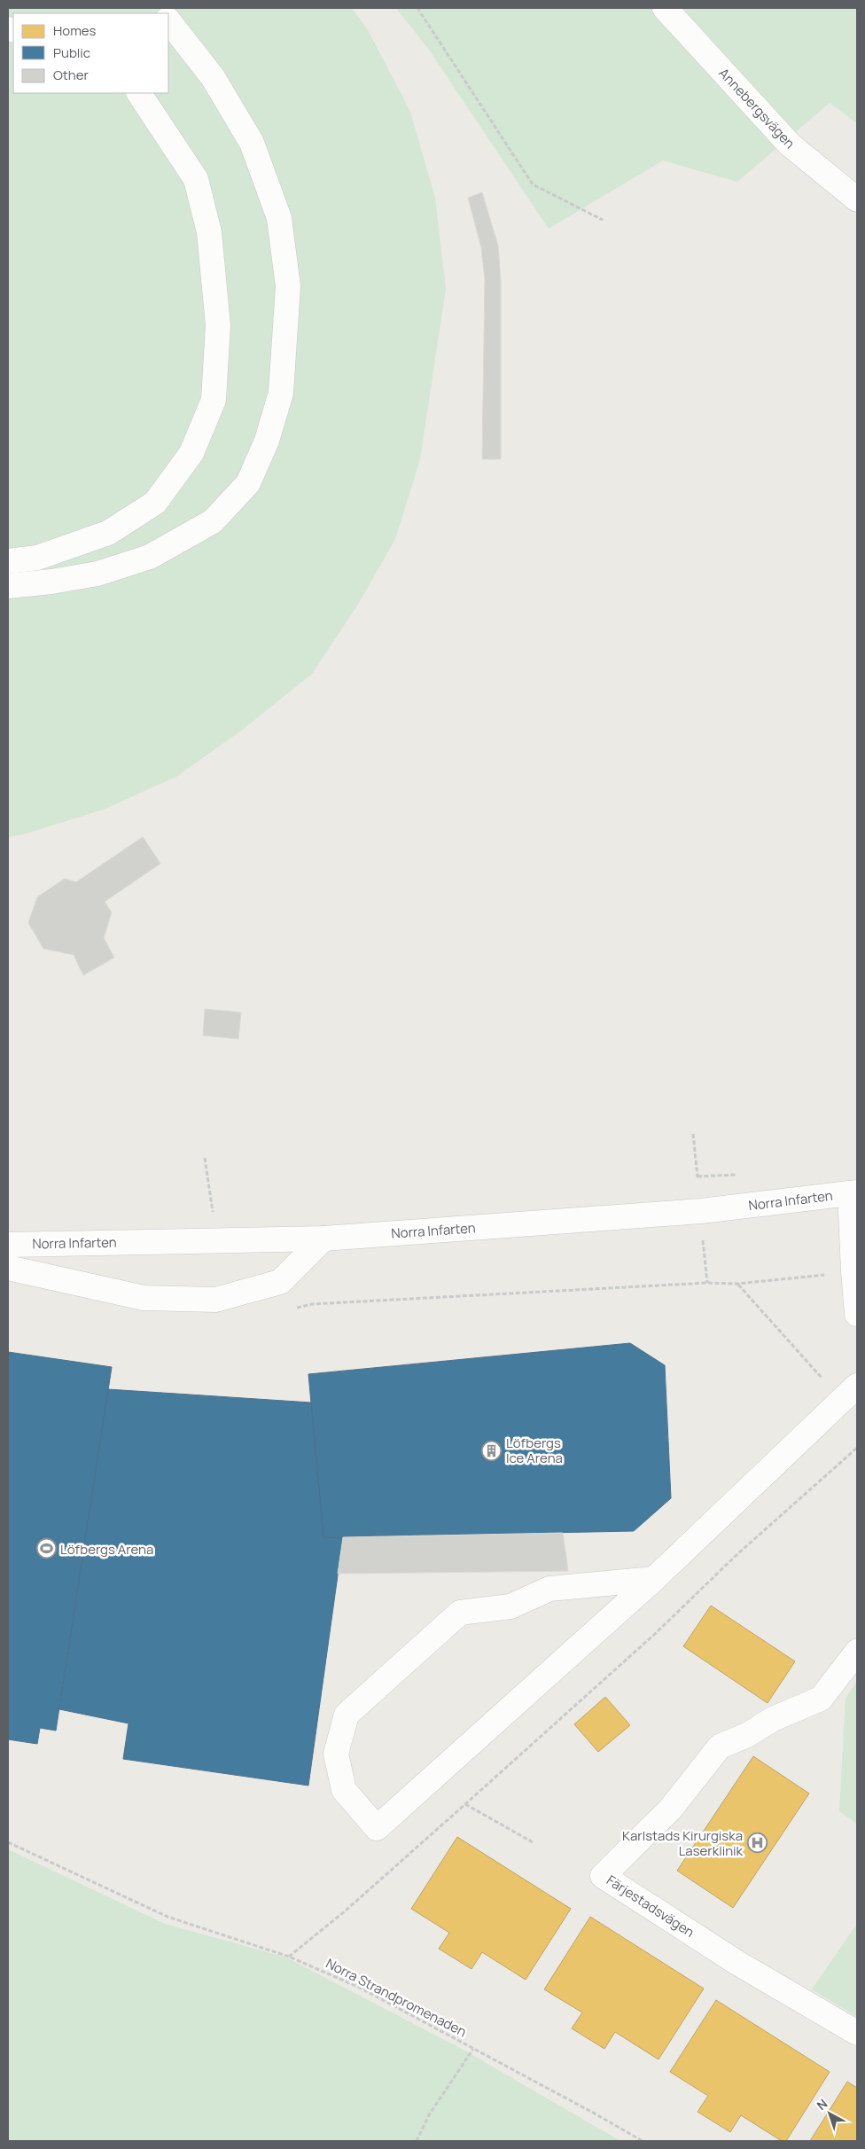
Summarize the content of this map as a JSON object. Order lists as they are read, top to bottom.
{
  "streets": {
    "street": ["Annebergsvägen", "Norra Infarten", "Färjestadsvägen"],
    "path": ["Norra Strandpromenaden"]
  },
  "places": {
    "building": ["Löfbergs Ice Arena"],
    "sports": ["Löfbergs Arena"],
    "hospital": ["Karlstads Kirurgiska Laserklinik"]
  },
  "legend": ["Homes", "Public", "Other"],
  "north": "top left"
}
